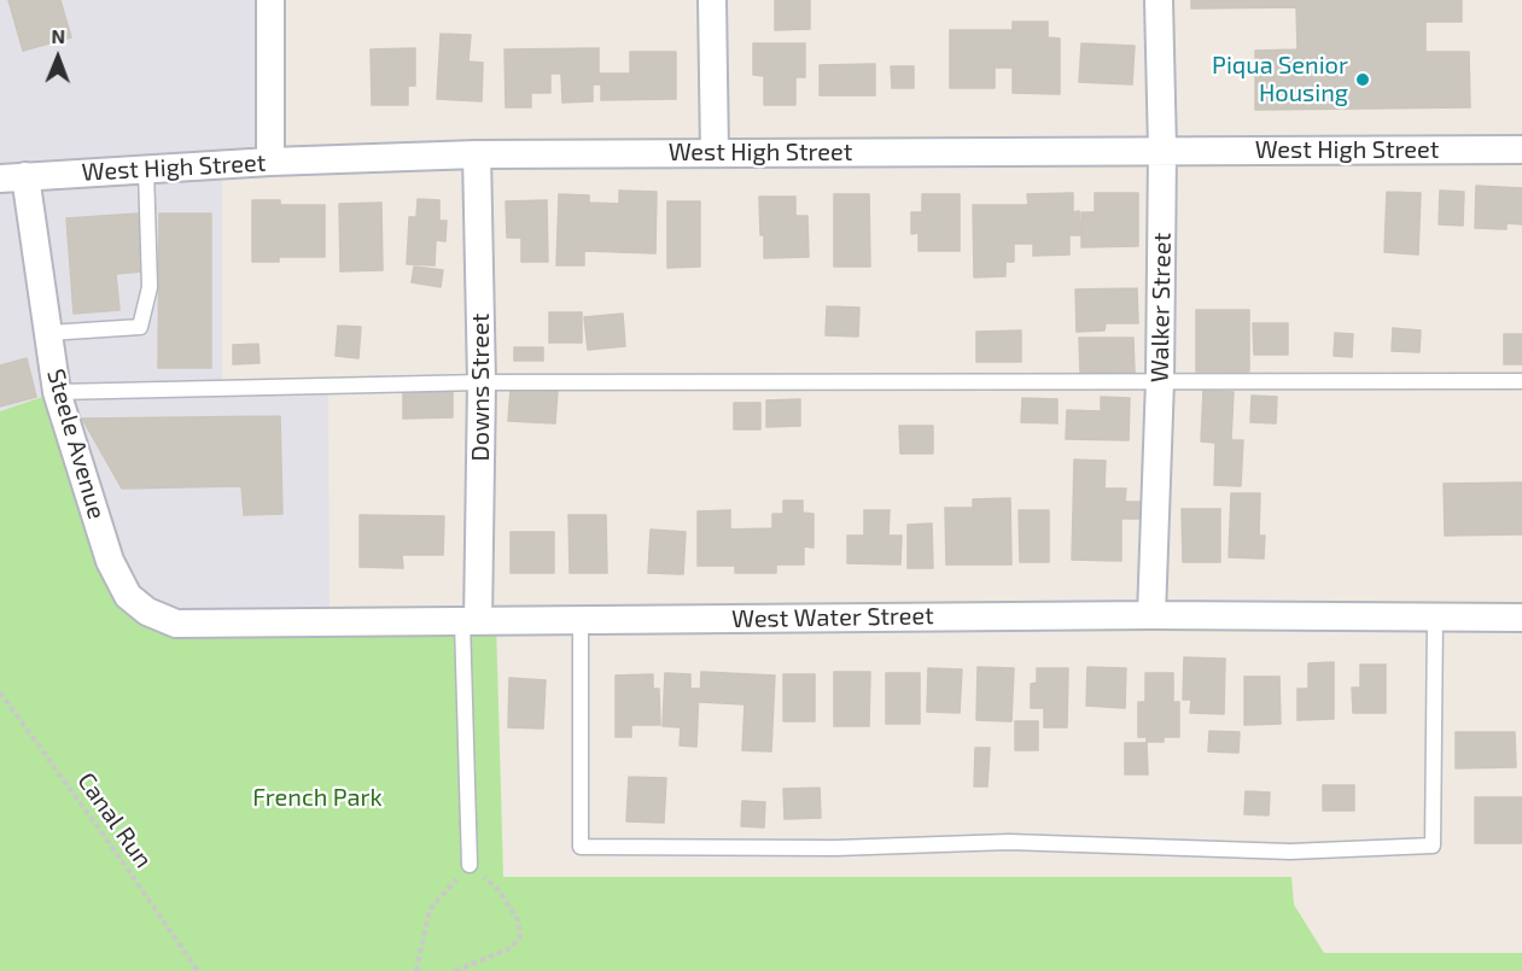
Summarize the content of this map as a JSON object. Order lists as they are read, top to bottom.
{
  "streets": {
    "street": [
      "West High Street",
      "Walker Street",
      "Downs Street",
      "Steele Avenue",
      "West Water Street"
    ],
    "path": ["Canal Run"]
  },
  "crossings": [
    ["West High Street", "Walker Street"],
    ["West High Street", "Downs Street"],
    ["West High Street", "Steele Avenue"],
    ["Walker Street", "West Water Street"],
    ["Downs Street", "West Water Street"],
    ["Steele Avenue", "West Water Street"]
  ],
  "parks": ["French Park"],
  "places": ["Piqua Senior Housing"],
  "north": "top"
}
